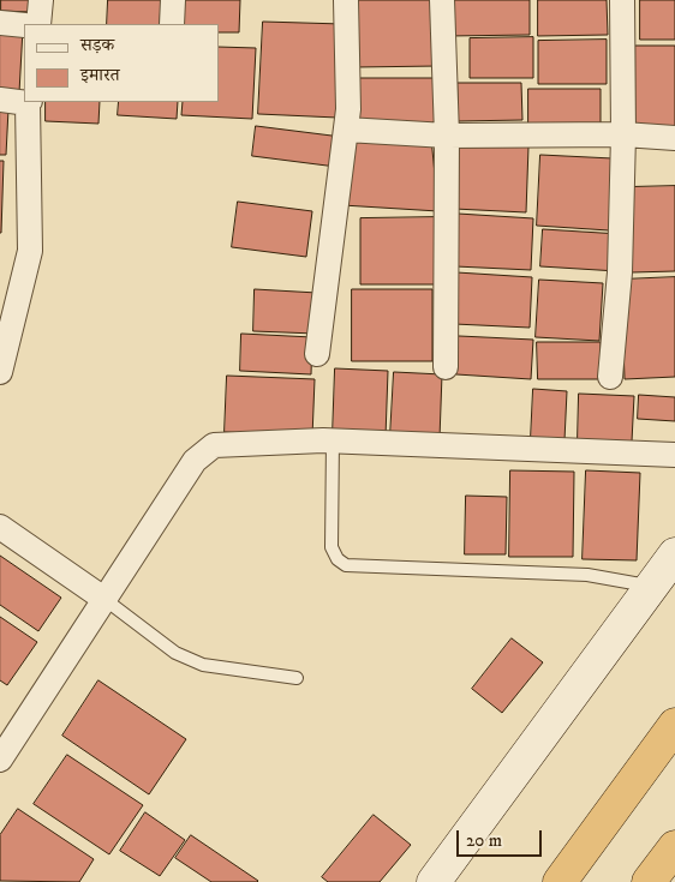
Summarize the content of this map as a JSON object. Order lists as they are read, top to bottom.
{
  "legend": ["सड़क", "इमारत"],
  "scale_bar": "20 m"
}
